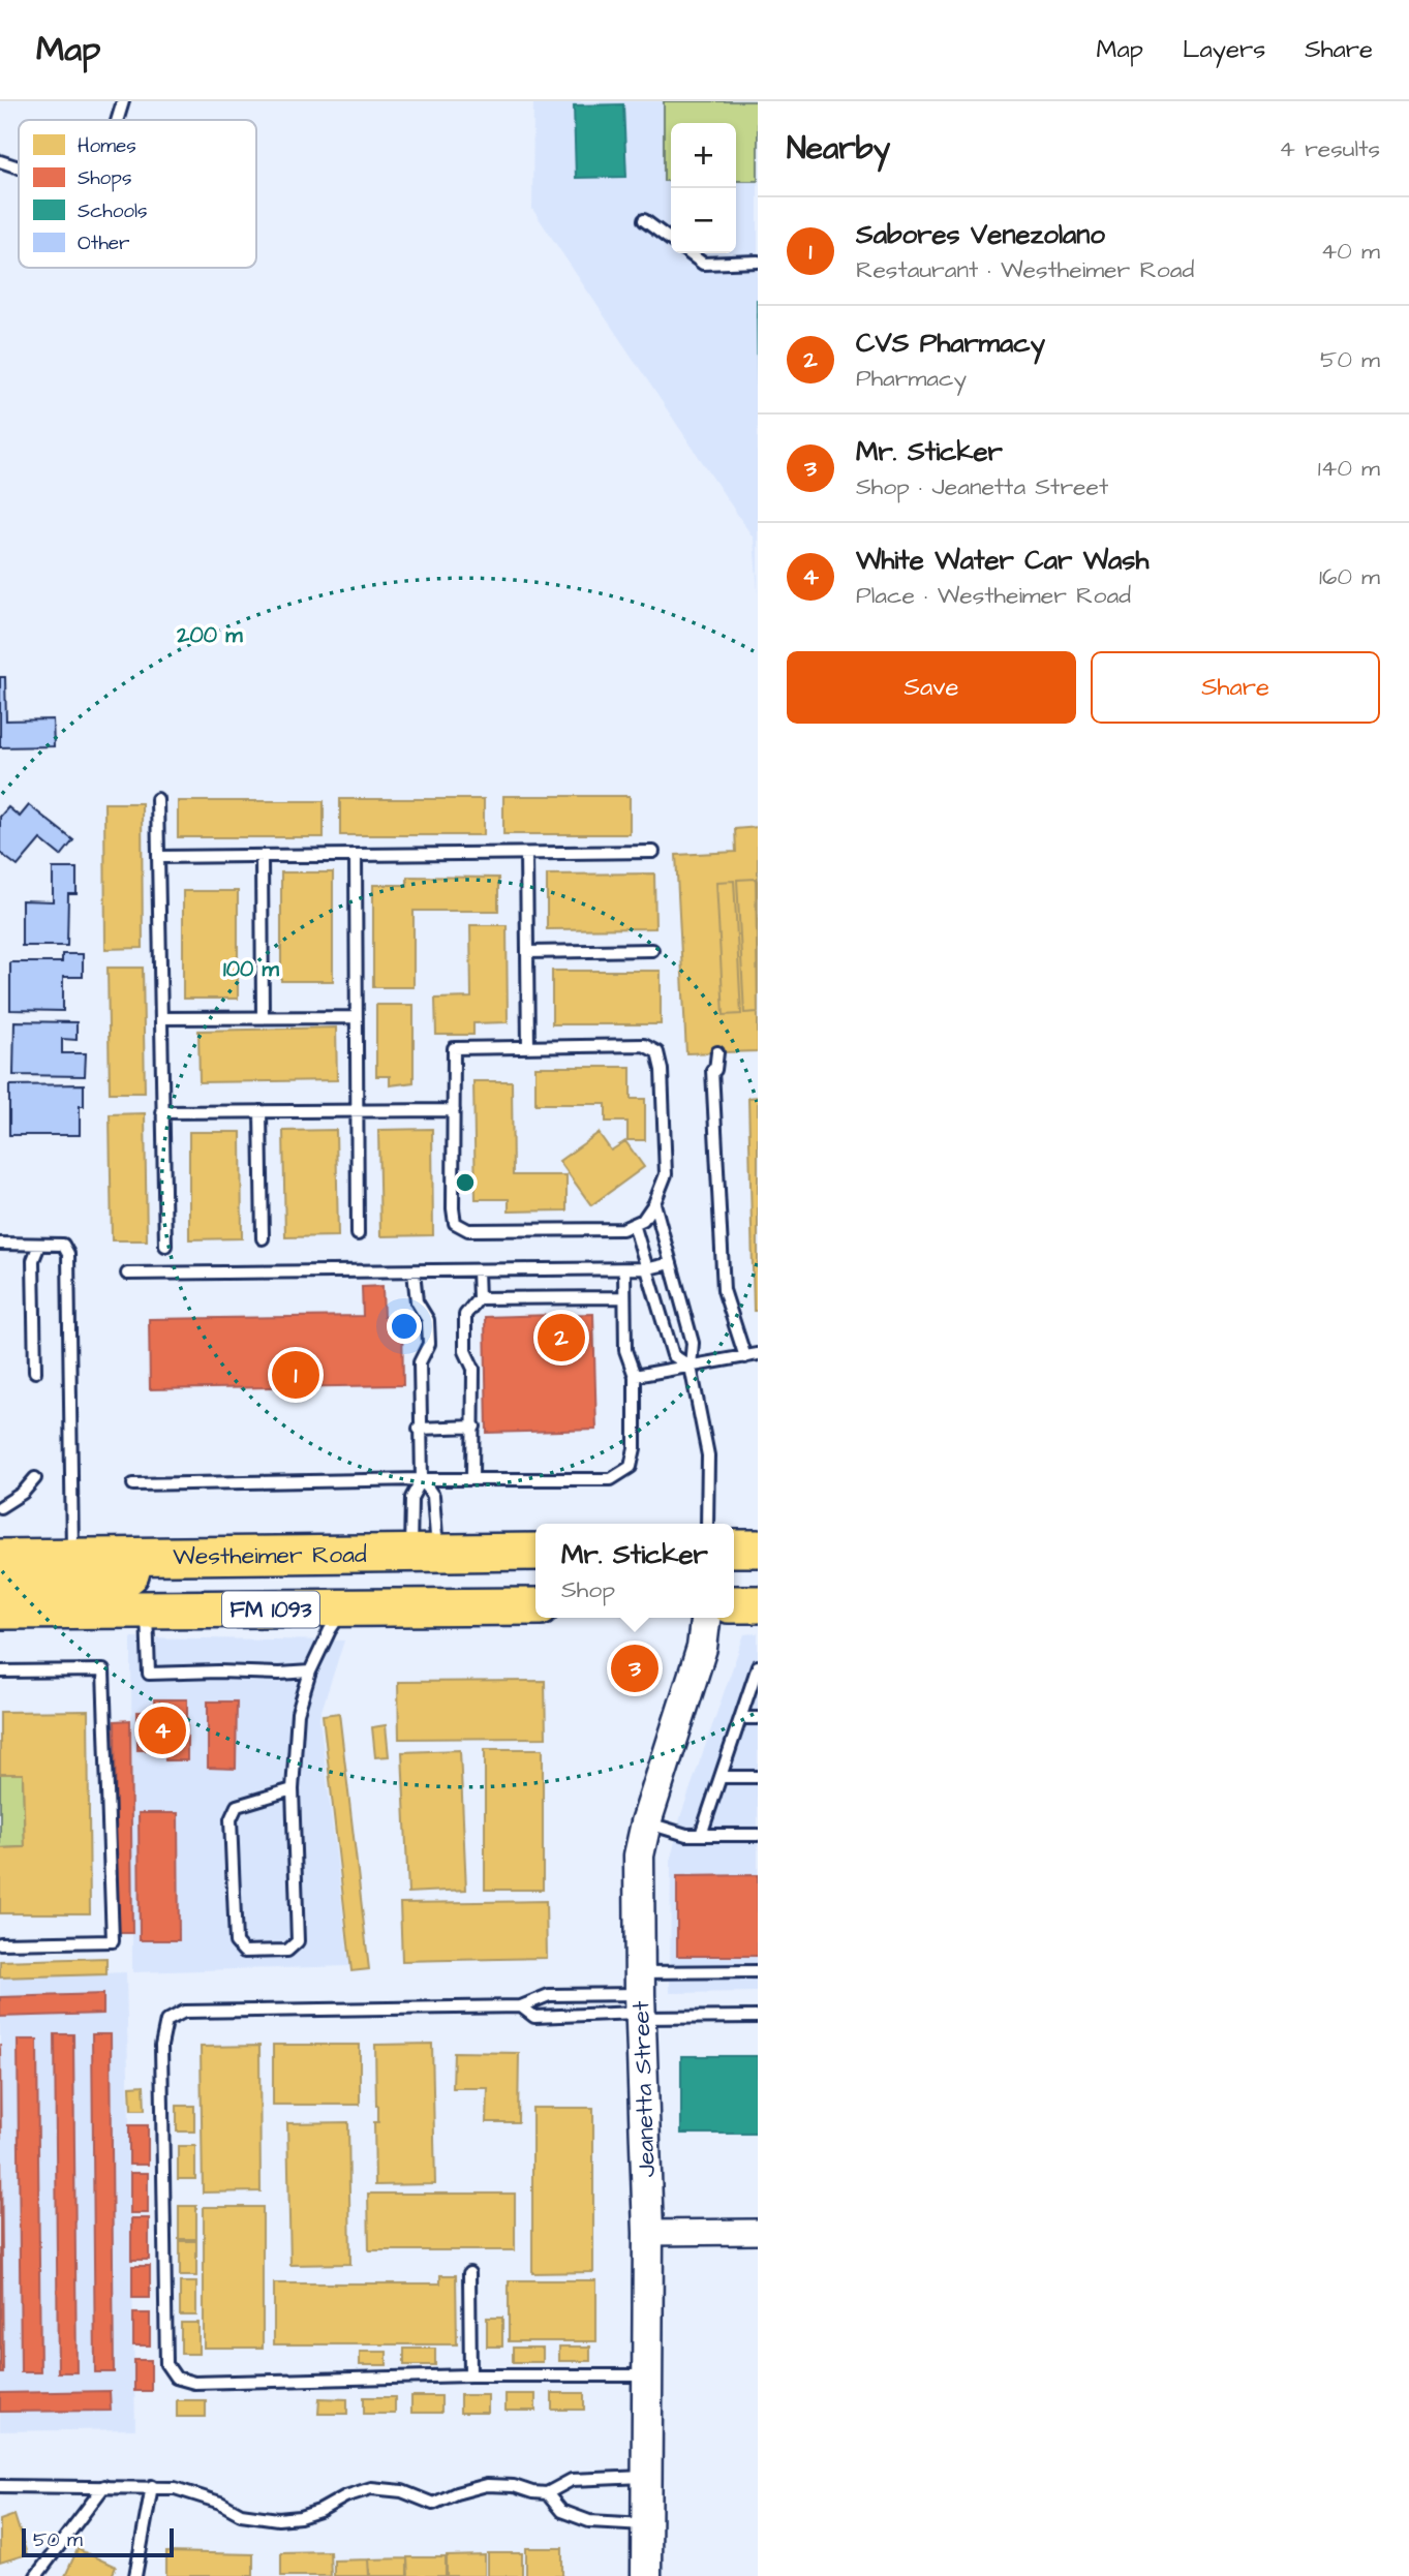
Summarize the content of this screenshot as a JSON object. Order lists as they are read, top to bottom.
{
  "streets": {
    "main road": ["Westheimer Road", "FM 1093"],
    "street": ["Jeanetta Street"]
  },
  "legend": [
    "Homes",
    "Shops",
    "Schools",
    "Other"
  ],
  "scale_bar": "50 m",
  "page": {
    "header": "Map",
    "nav": ["Map", "Layers", "Share"],
    "heading": ["Nearby", "4 results"],
    "map_buttons": ["+", "−"],
    "list": [
      {
        "mark": "1",
        "name": "Sabores Venezolano",
        "note": "Restaurant · Westheimer Road",
        "value": "40 m"
      },
      {
        "mark": "2",
        "name": "CVS Pharmacy",
        "note": "Pharmacy",
        "value": "50 m"
      },
      {
        "mark": "3",
        "name": "Mr. Sticker",
        "note": "Shop · Jeanetta Street",
        "value": "140 m"
      },
      {
        "mark": "4",
        "name": "White Water Car Wash",
        "note": "Place · Westheimer Road",
        "value": "160 m"
      }
    ],
    "buttons": ["Save", "Share"],
    "pins": [
      "2",
      "1",
      "3",
      "4"
    ],
    "popup": ["Mr. Sticker", "Shop"],
    "scale": "50 m"
  },
  "rings": ["200 m", "100 m"]
}
